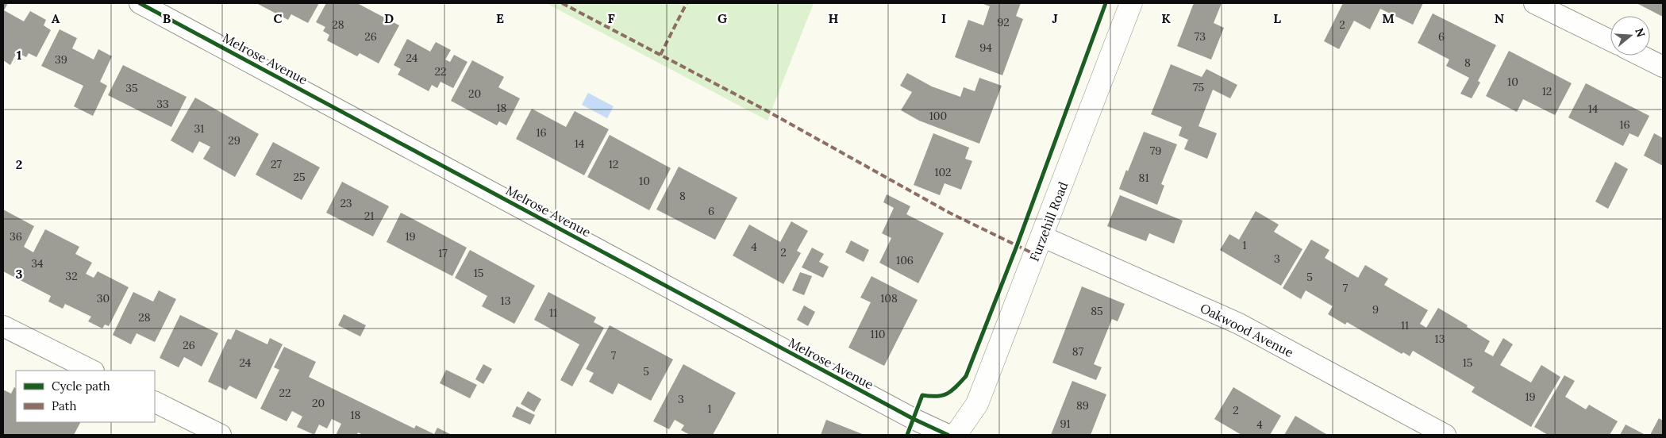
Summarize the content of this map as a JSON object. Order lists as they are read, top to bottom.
{
  "streets": {
    "street": ["Melrose Avenue", "Furzehill Road", "Oakwood Avenue"]
  },
  "crossings": [
    ["Furzehill Road", "Oakwood Avenue"]
  ],
  "house_numbers": [
    "92",
    "28",
    "2",
    "26",
    "73",
    "6",
    "94",
    "24",
    "39",
    "8",
    "22",
    "10",
    "75",
    "35",
    "12",
    "20",
    "33",
    "18",
    "14",
    "100",
    "16",
    "31",
    "16",
    "29",
    "14",
    "79",
    "27",
    "12",
    "102",
    "25",
    "81",
    "10",
    "8",
    "23",
    "6",
    "21",
    "36",
    "19",
    "1",
    "4",
    "2",
    "17",
    "3",
    "106",
    "34",
    "15",
    "32",
    "5",
    "7",
    "30",
    "108",
    "13",
    "9",
    "85",
    "11",
    "28",
    "11",
    "110",
    "13",
    "26",
    "87",
    "7",
    "24",
    "15",
    "5",
    "22",
    "19",
    "3",
    "20",
    "89",
    "1",
    "2",
    "18",
    "91",
    "4"
  ],
  "legend": ["Cycle path", "Path"],
  "north": "right",
  "grid": {
    "columns": [
      "A",
      "B",
      "C",
      "D",
      "E",
      "F",
      "G",
      "H",
      "I",
      "J",
      "K",
      "L",
      "M",
      "N"
    ],
    "rows": ["1", "2", "3"]
  }
}
